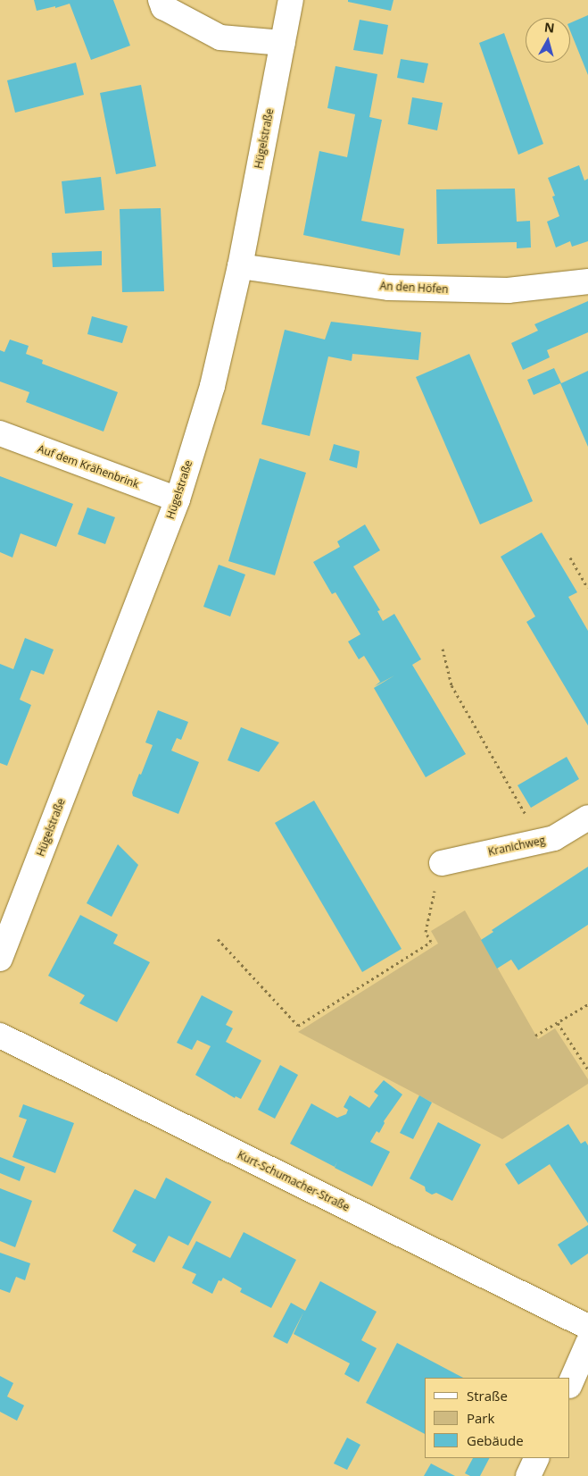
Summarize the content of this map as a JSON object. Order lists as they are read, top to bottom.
{
  "streets": {
    "street": [
      "Hügelstraße",
      "An den Höfen",
      "Auf dem Krähenbrink",
      "Kranichweg",
      "Kurt-Schumacher-Straße"
    ]
  },
  "crossings": [
    ["Hügelstraße", "An den Höfen"],
    ["Hügelstraße", "Auf dem Krähenbrink"]
  ],
  "legend": ["Straße", "Park", "Gebäude"],
  "north": "top"
}
